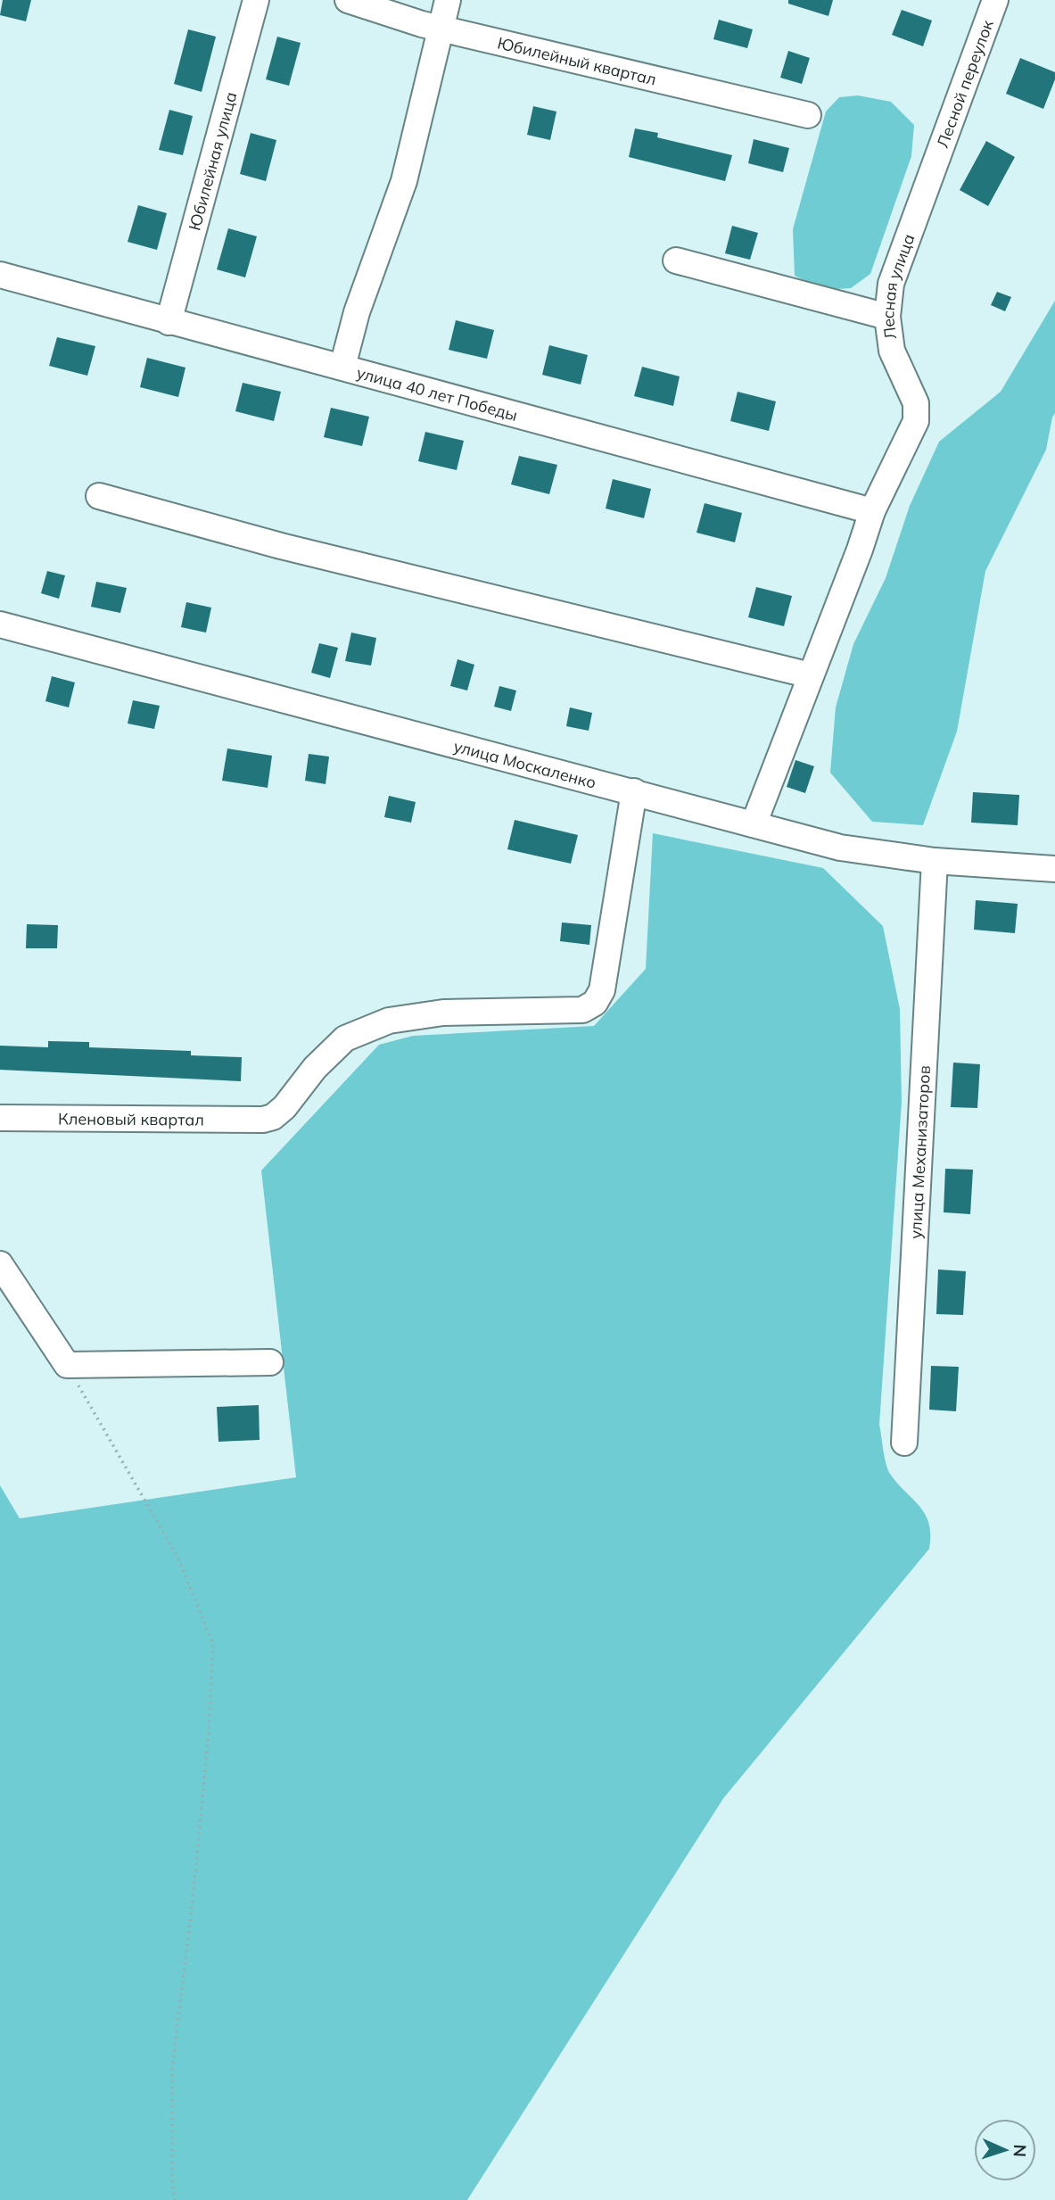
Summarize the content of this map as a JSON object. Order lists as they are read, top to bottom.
{
  "streets": {
    "street": [
      "Юбилейный квартал",
      "Лесной переулок",
      "Юбилейная улица",
      "Лесная улица",
      "улица 40 лет Победы",
      "улица Москаленко",
      "Кленовый квартал",
      "улица Механизаторов"
    ]
  },
  "crossings": [
    ["Лесной переулок", "Лесная улица"],
    ["Юбилейная улица", "улица 40 лет Победы"],
    ["Лесная улица", "улица 40 лет Победы"],
    ["Лесная улица", "улица Москаленко"],
    ["улица Москаленко", "Кленовый квартал"],
    ["улица Москаленко", "улица Механизаторов"]
  ],
  "north": "right"
}
